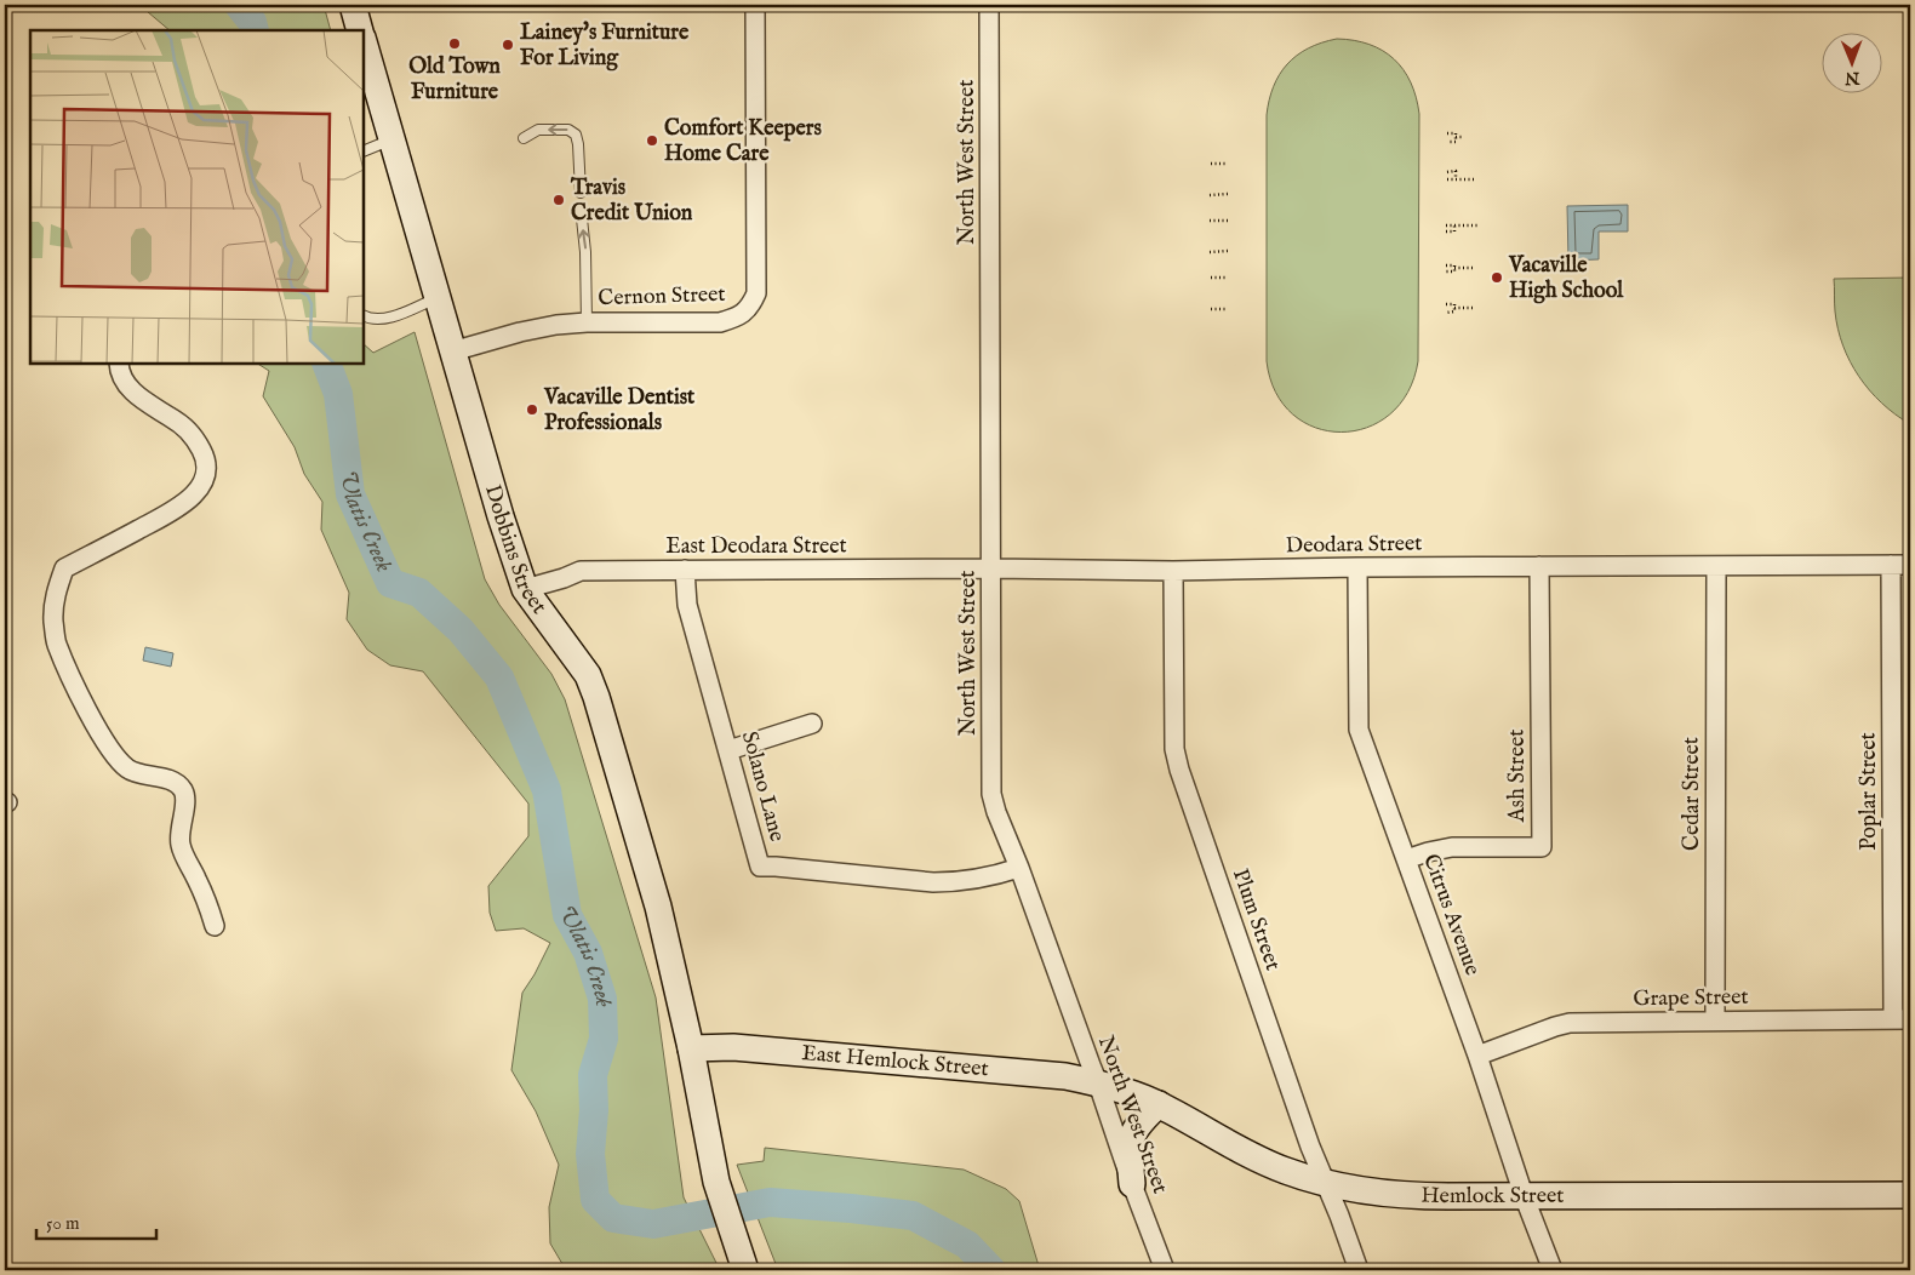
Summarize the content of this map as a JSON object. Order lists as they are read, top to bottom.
{
  "streets": {
    "street": [
      "North West Street",
      "Cernon Street",
      "Deodara Street",
      "East Deodara Street",
      "Dobbins Street",
      "Ash Street",
      "Solano Lane",
      "Poplar Street",
      "Cedar Street",
      "Citrus Avenue",
      "Plum Street",
      "Grape Street",
      "East Hemlock Street",
      "Hemlock Street"
    ]
  },
  "crossings": [
    ["North West Street", "Deodara Street"],
    ["North West Street", "East Deodara Street"],
    ["North West Street", "Solano Lane"],
    ["North West Street", "East Hemlock Street"],
    ["North West Street", "Hemlock Street"],
    ["Cernon Street", "Dobbins Street"],
    ["Deodara Street", "East Deodara Street"],
    ["Deodara Street", "Ash Street"],
    ["Deodara Street", "Poplar Street"],
    ["Deodara Street", "Cedar Street"],
    ["Deodara Street", "Citrus Avenue"],
    ["Deodara Street", "Plum Street"],
    ["East Deodara Street", "Dobbins Street"],
    ["East Deodara Street", "Solano Lane"],
    ["Dobbins Street", "East Hemlock Street"],
    ["Ash Street", "Citrus Avenue"],
    ["Poplar Street", "Grape Street"],
    ["Cedar Street", "Grape Street"],
    ["Citrus Avenue", "Grape Street"],
    ["Citrus Avenue", "Hemlock Street"],
    ["Plum Street", "Hemlock Street"],
    ["East Hemlock Street", "Hemlock Street"]
  ],
  "water": ["Ulatis Creek"],
  "places": [
    "Old Town Furniture",
    "Lainey's Furniture For Living",
    "Comfort Keepers Home Care",
    "Travis Credit Union",
    "Vacaville High School",
    "Vacaville Dentist Professionals"
  ],
  "scale_bar": "50 m",
  "north": "bottom"
}
